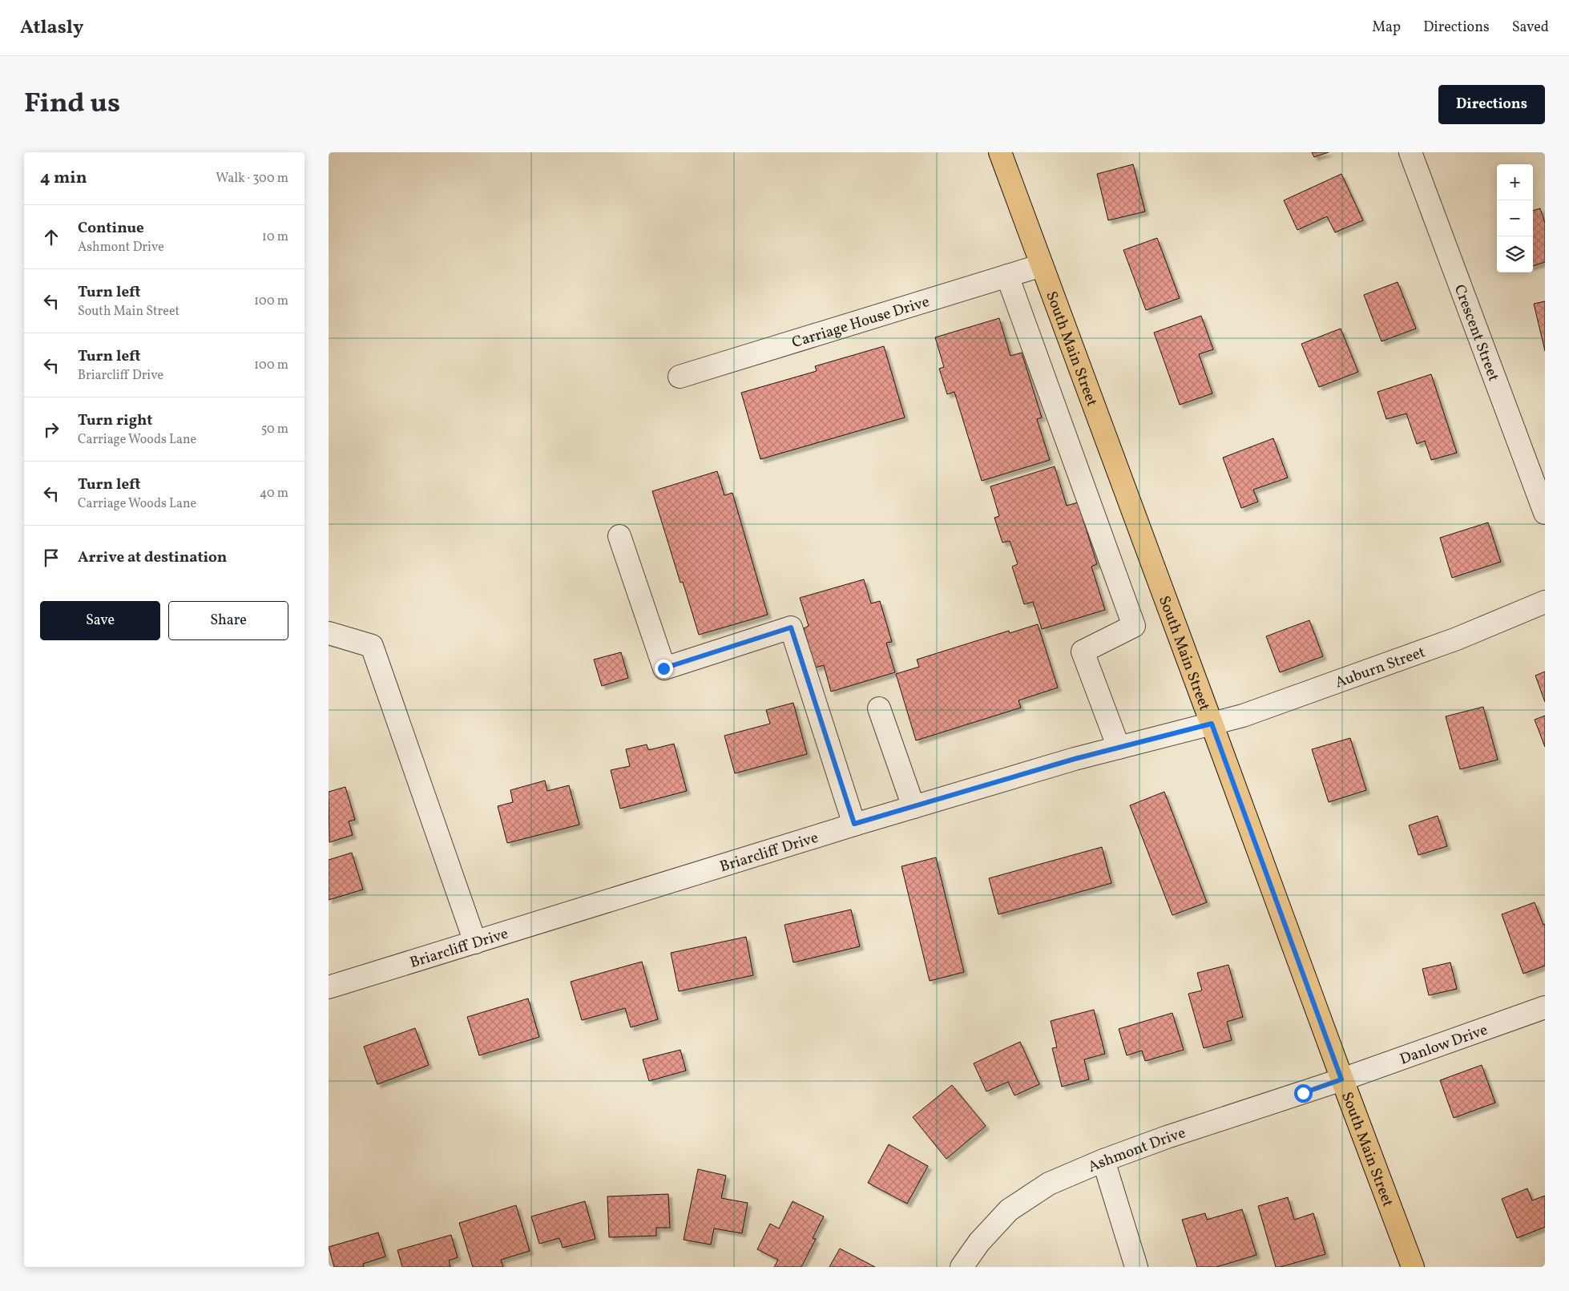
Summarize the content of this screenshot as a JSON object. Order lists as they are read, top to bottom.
{
  "streets": {
    "main road": ["South Main Street"],
    "street": [
      "Carriage House Drive",
      "Crescent Street",
      "Auburn Street",
      "Briarcliff Drive",
      "Danlow Drive",
      "Ashmont Drive"
    ]
  },
  "crossings": [
    ["Carriage House Drive", "South Main Street"],
    ["South Main Street", "Auburn Street"],
    ["South Main Street", "Briarcliff Drive"],
    ["South Main Street", "Danlow Drive"],
    ["South Main Street", "Ashmont Drive"],
    ["Auburn Street", "Briarcliff Drive"],
    ["Danlow Drive", "Ashmont Drive"]
  ],
  "page": {
    "header": "Atlasly",
    "nav": ["Map", "Directions", "Saved"],
    "title": "Find us",
    "buttons": [
      "Directions",
      ["Save", "Share"]
    ],
    "heading": ["4 min", "Walk · 300 m"],
    "map_buttons": ["+", "−"],
    "list": [
      ["Continue", "Ashmont Drive", "10 m"],
      ["Turn left", "South Main Street", "100 m"],
      ["Turn left", "Briarcliff Drive", "100 m"],
      ["Turn right", "Carriage Woods Lane", "50 m"],
      ["Turn left", "Carriage Woods Lane", "40 m"],
      "Arrive at destination"
    ]
  }
}
